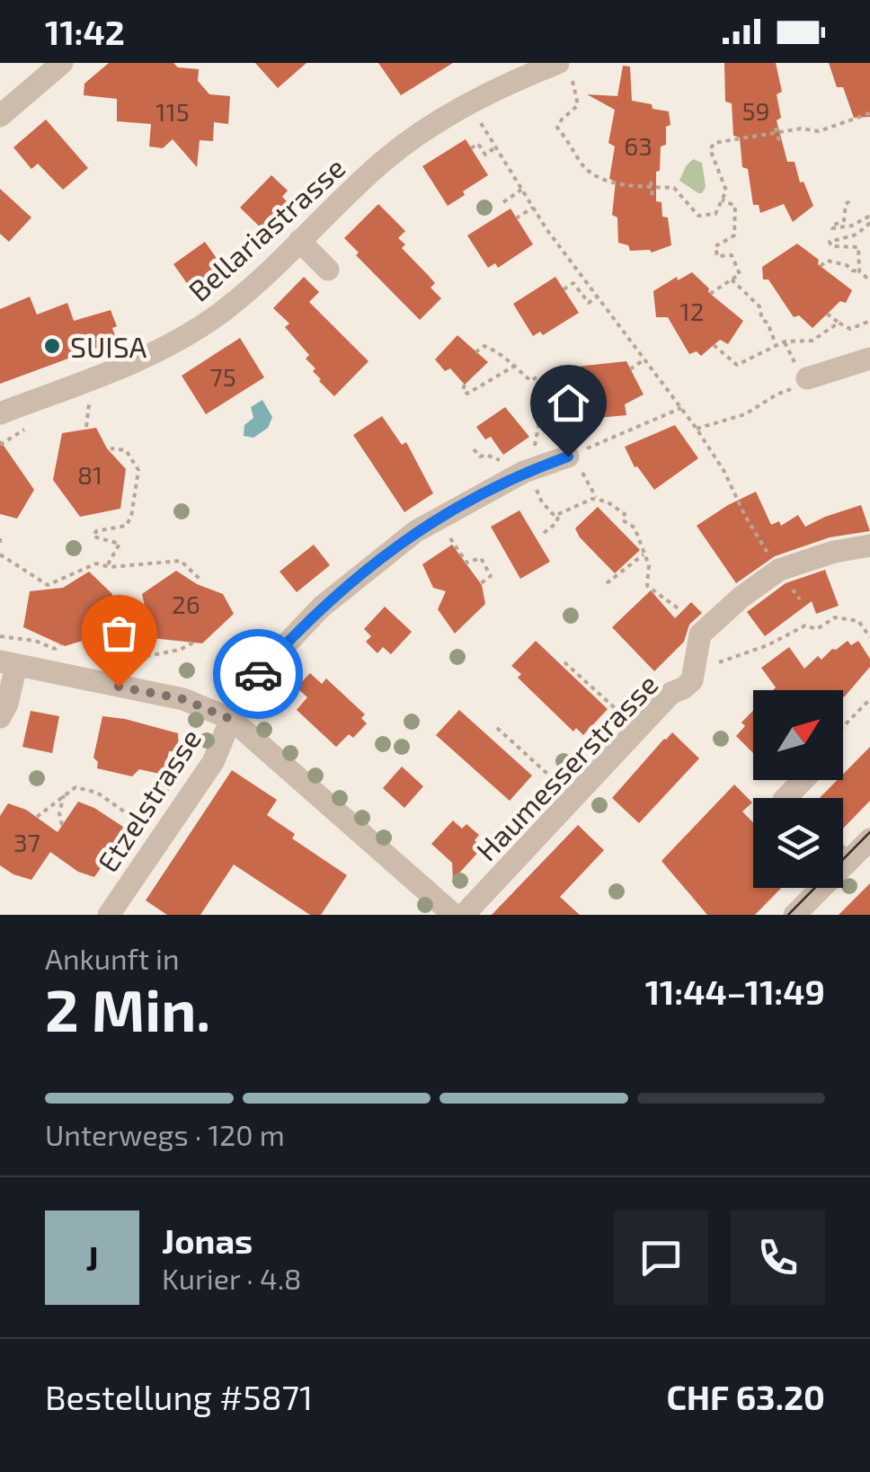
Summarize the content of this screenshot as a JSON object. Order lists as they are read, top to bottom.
{
  "streets": {
    "street": ["Bellariastrasse", "Haumesserstrasse", "Etzelstrasse"]
  },
  "places": ["SUISA"],
  "house_numbers": [
    "59",
    "115",
    "63",
    "12",
    "75",
    "81",
    "26",
    "37"
  ],
  "north": "top right",
  "page": {
    "status": "11:42",
    "heading": ["2 Min.", "Ankunft in", "11:44–11:49"],
    "panel": [
      "Jonas",
      "Kurier · 4.8",
      "Bestellung #5871",
      "CHF 63.20"
    ],
    "bar": "Unterwegs · 120 m",
    "round": "J"
  }
}
